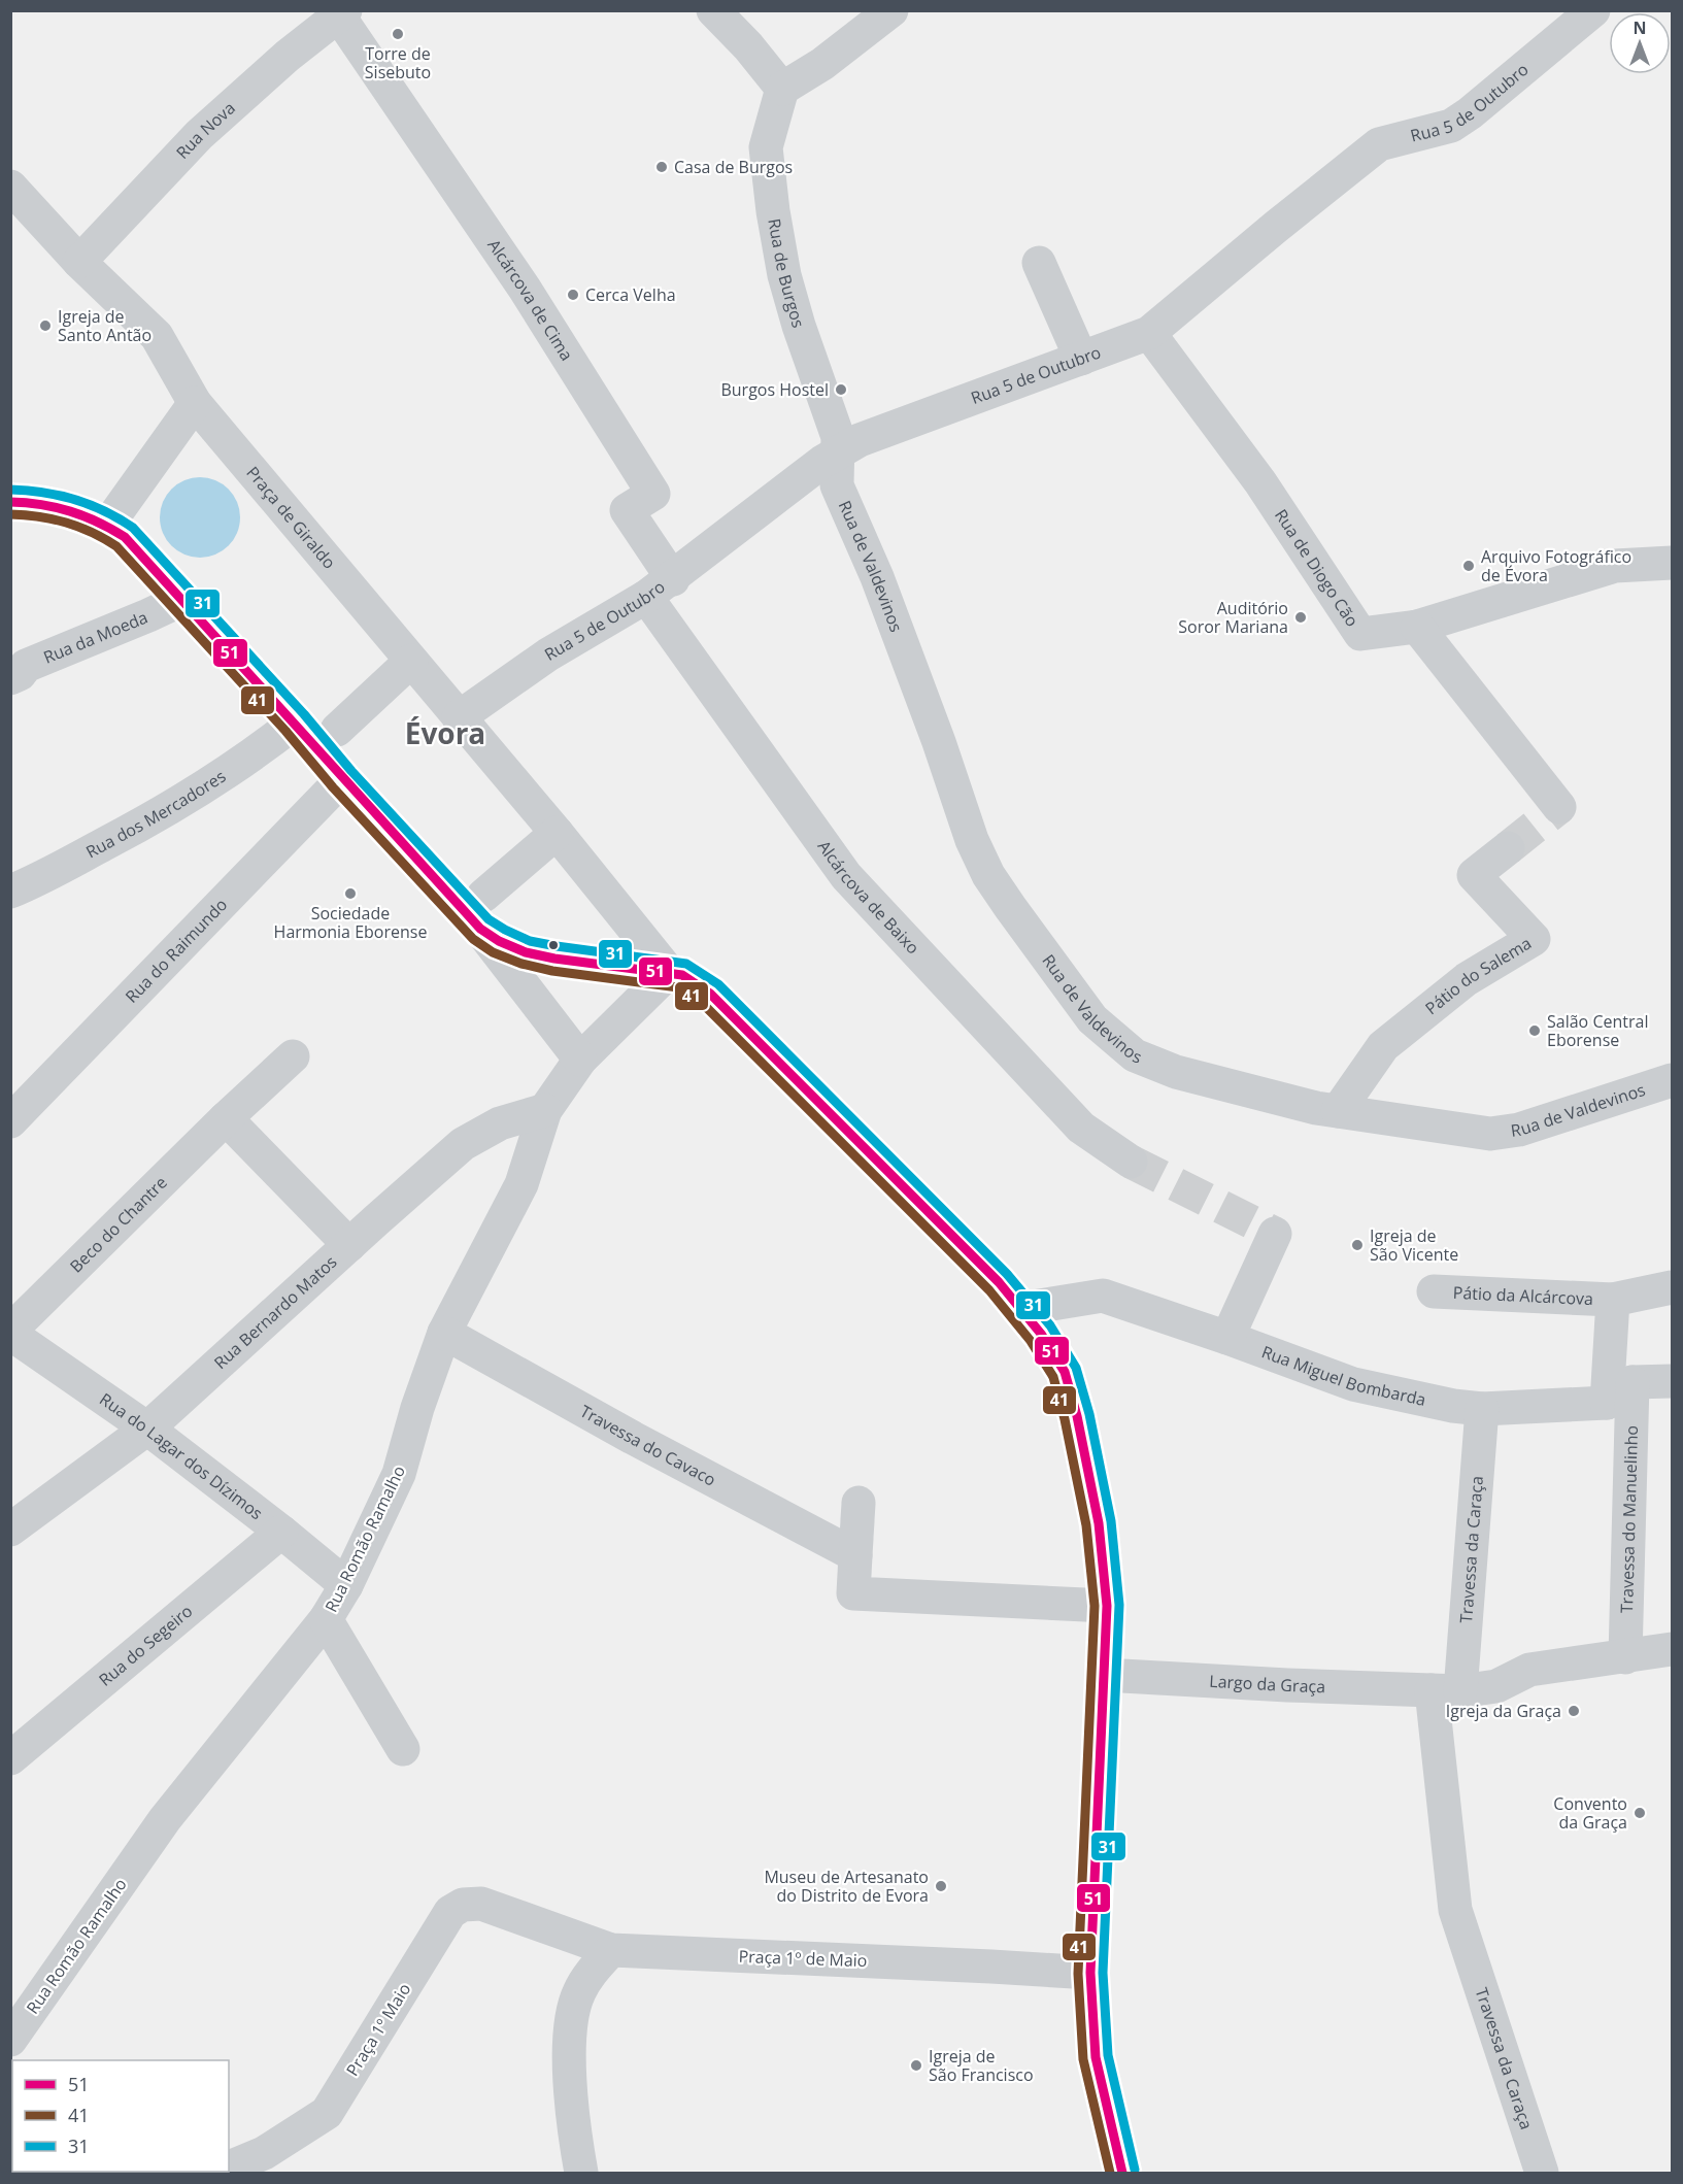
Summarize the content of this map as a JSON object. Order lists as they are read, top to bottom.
{
  "streets": {
    "street": [
      "Rua 5 de Outubro",
      "Rua Nova",
      "Rua de Burgos",
      "Alcárcova de Cima",
      "Praça de Giraldo",
      "Rua de Valdevinos",
      "Rua de Diogo Cão",
      "Rua da Moeda",
      "Rua dos Mercadores",
      "Alcárcova de Baixo",
      "Rua do Raimundo",
      "Pátio do Salema",
      "Beco do Chantre",
      "Pátio da Alcárcova",
      "Rua Bernardo Matos",
      "Rua Miguel Bombarda",
      "Travessa do Cavaco",
      "Rua do Lagar dos Dízimos",
      "Travessa do Manuelinho",
      "Rua Romão Ramalho",
      "Travessa da Caraça",
      "Rua do Segeiro",
      "Largo da Graça",
      "Praça 1º de Maio",
      "Praça 1º Maio"
    ]
  },
  "crossings": [
    ["Rua 5 de Outubro", "Rua de Burgos"],
    ["Rua 5 de Outubro", "Alcárcova de Cima"],
    ["Rua 5 de Outubro", "Praça de Giraldo"],
    ["Rua 5 de Outubro", "Rua de Valdevinos"],
    ["Rua 5 de Outubro", "Rua de Diogo Cão"],
    ["Rua 5 de Outubro", "Alcárcova de Baixo"],
    ["Rua Nova", "Alcárcova de Cima"],
    ["Rua Nova", "Praça de Giraldo"],
    ["Rua de Burgos", "Rua de Valdevinos"],
    ["Alcárcova de Cima", "Alcárcova de Baixo"],
    ["Praça de Giraldo", "Rua Miguel Bombarda"],
    ["Praça de Giraldo", "Largo da Graça"],
    ["Praça de Giraldo", "Praça 1º de Maio"],
    ["Rua de Valdevinos", "Pátio do Salema"],
    ["Beco do Chantre", "Rua do Lagar dos Dízimos"],
    ["Pátio da Alcárcova", "Travessa do Manuelinho"],
    ["Rua Bernardo Matos", "Rua do Lagar dos Dízimos"],
    ["Rua Bernardo Matos", "Rua Romão Ramalho"],
    ["Rua Miguel Bombarda", "Travessa do Manuelinho"],
    ["Rua Miguel Bombarda", "Travessa da Caraça"],
    ["Travessa do Cavaco", "Rua Romão Ramalho"],
    ["Rua do Lagar dos Dízimos", "Rua Romão Ramalho"],
    ["Rua do Lagar dos Dízimos", "Rua do Segeiro"],
    ["Travessa do Manuelinho", "Largo da Graça"],
    ["Travessa da Caraça", "Largo da Graça"],
    ["Praça 1º de Maio", "Praça 1º Maio"]
  ],
  "districts": ["Évora"],
  "places": [
    "Torre de Sisebuto",
    "Casa de Burgos",
    "Cerca Velha",
    "Igreja de Santo Antão",
    "Burgos Hostel",
    "Arquivo Fotográfico de Évora",
    "Auditório Soror Mariana",
    "Sociedade Harmonia Eborense",
    "Salão Central Eborense",
    "Igreja de São Vicente",
    "Igreja da Graça",
    "Convento da Graça",
    "Museu de Artesanato do Distrito de Evora",
    "Igreja de São Francisco"
  ],
  "lines": ["transit line 31", "transit line 51", "transit line 41"],
  "legend": ["51", "41", "31"],
  "north": "top"
}
